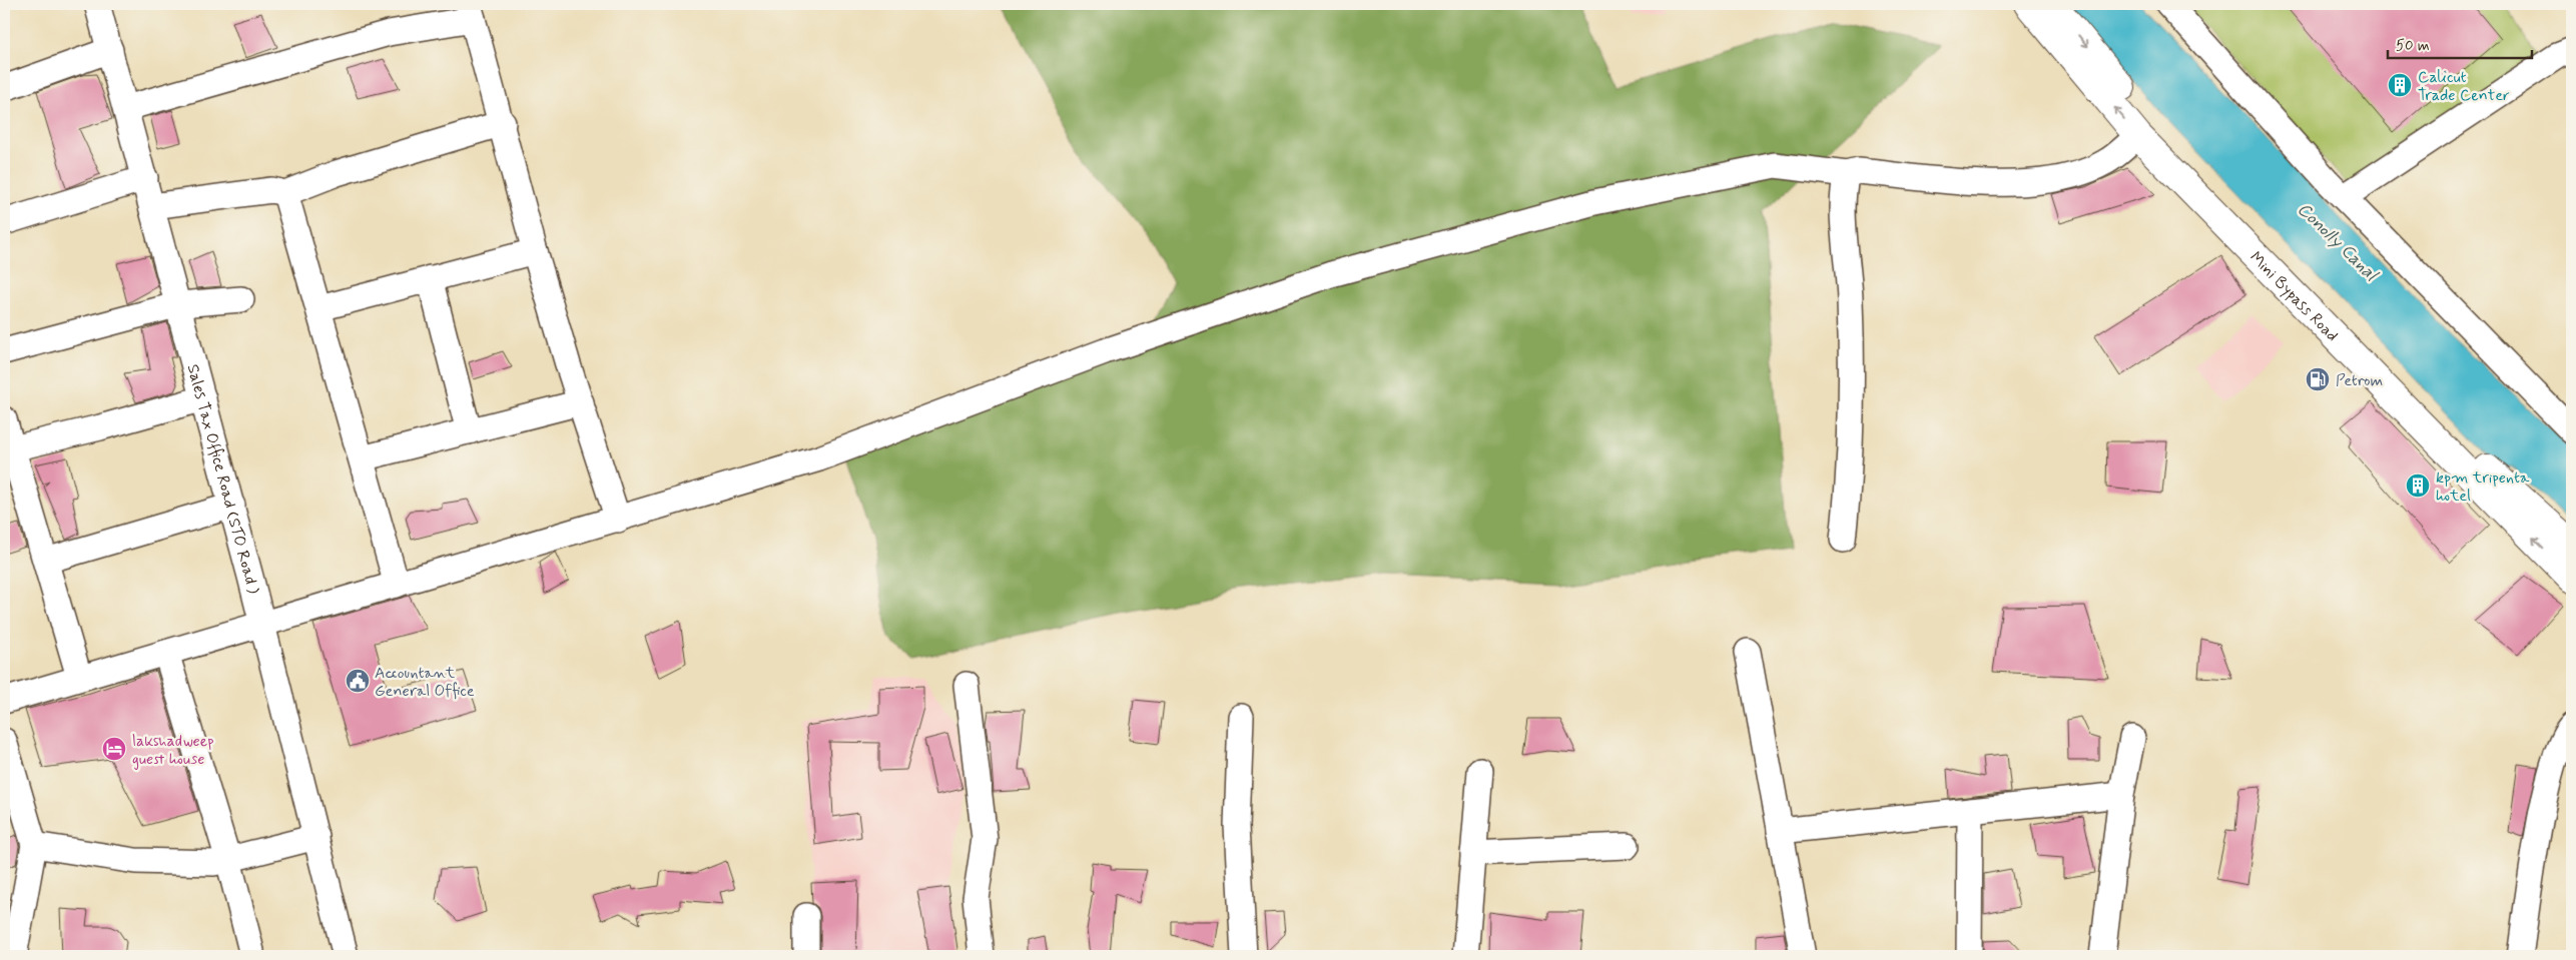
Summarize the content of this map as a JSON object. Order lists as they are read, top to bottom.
{
  "streets": {
    "main road": ["Mini Bypass Road"],
    "street": ["Sales Tax Office Road (STO Road )"]
  },
  "water": ["Conolly Canal"],
  "places": {
    "building": ["Calicut Trade Center", "kpm tripenta hotel"],
    "fuel station": ["Petrom"],
    "public building": ["Accountant General Office"],
    "hotel": ["lakshadweep guest house"]
  },
  "scale_bar": "50 m"
}
